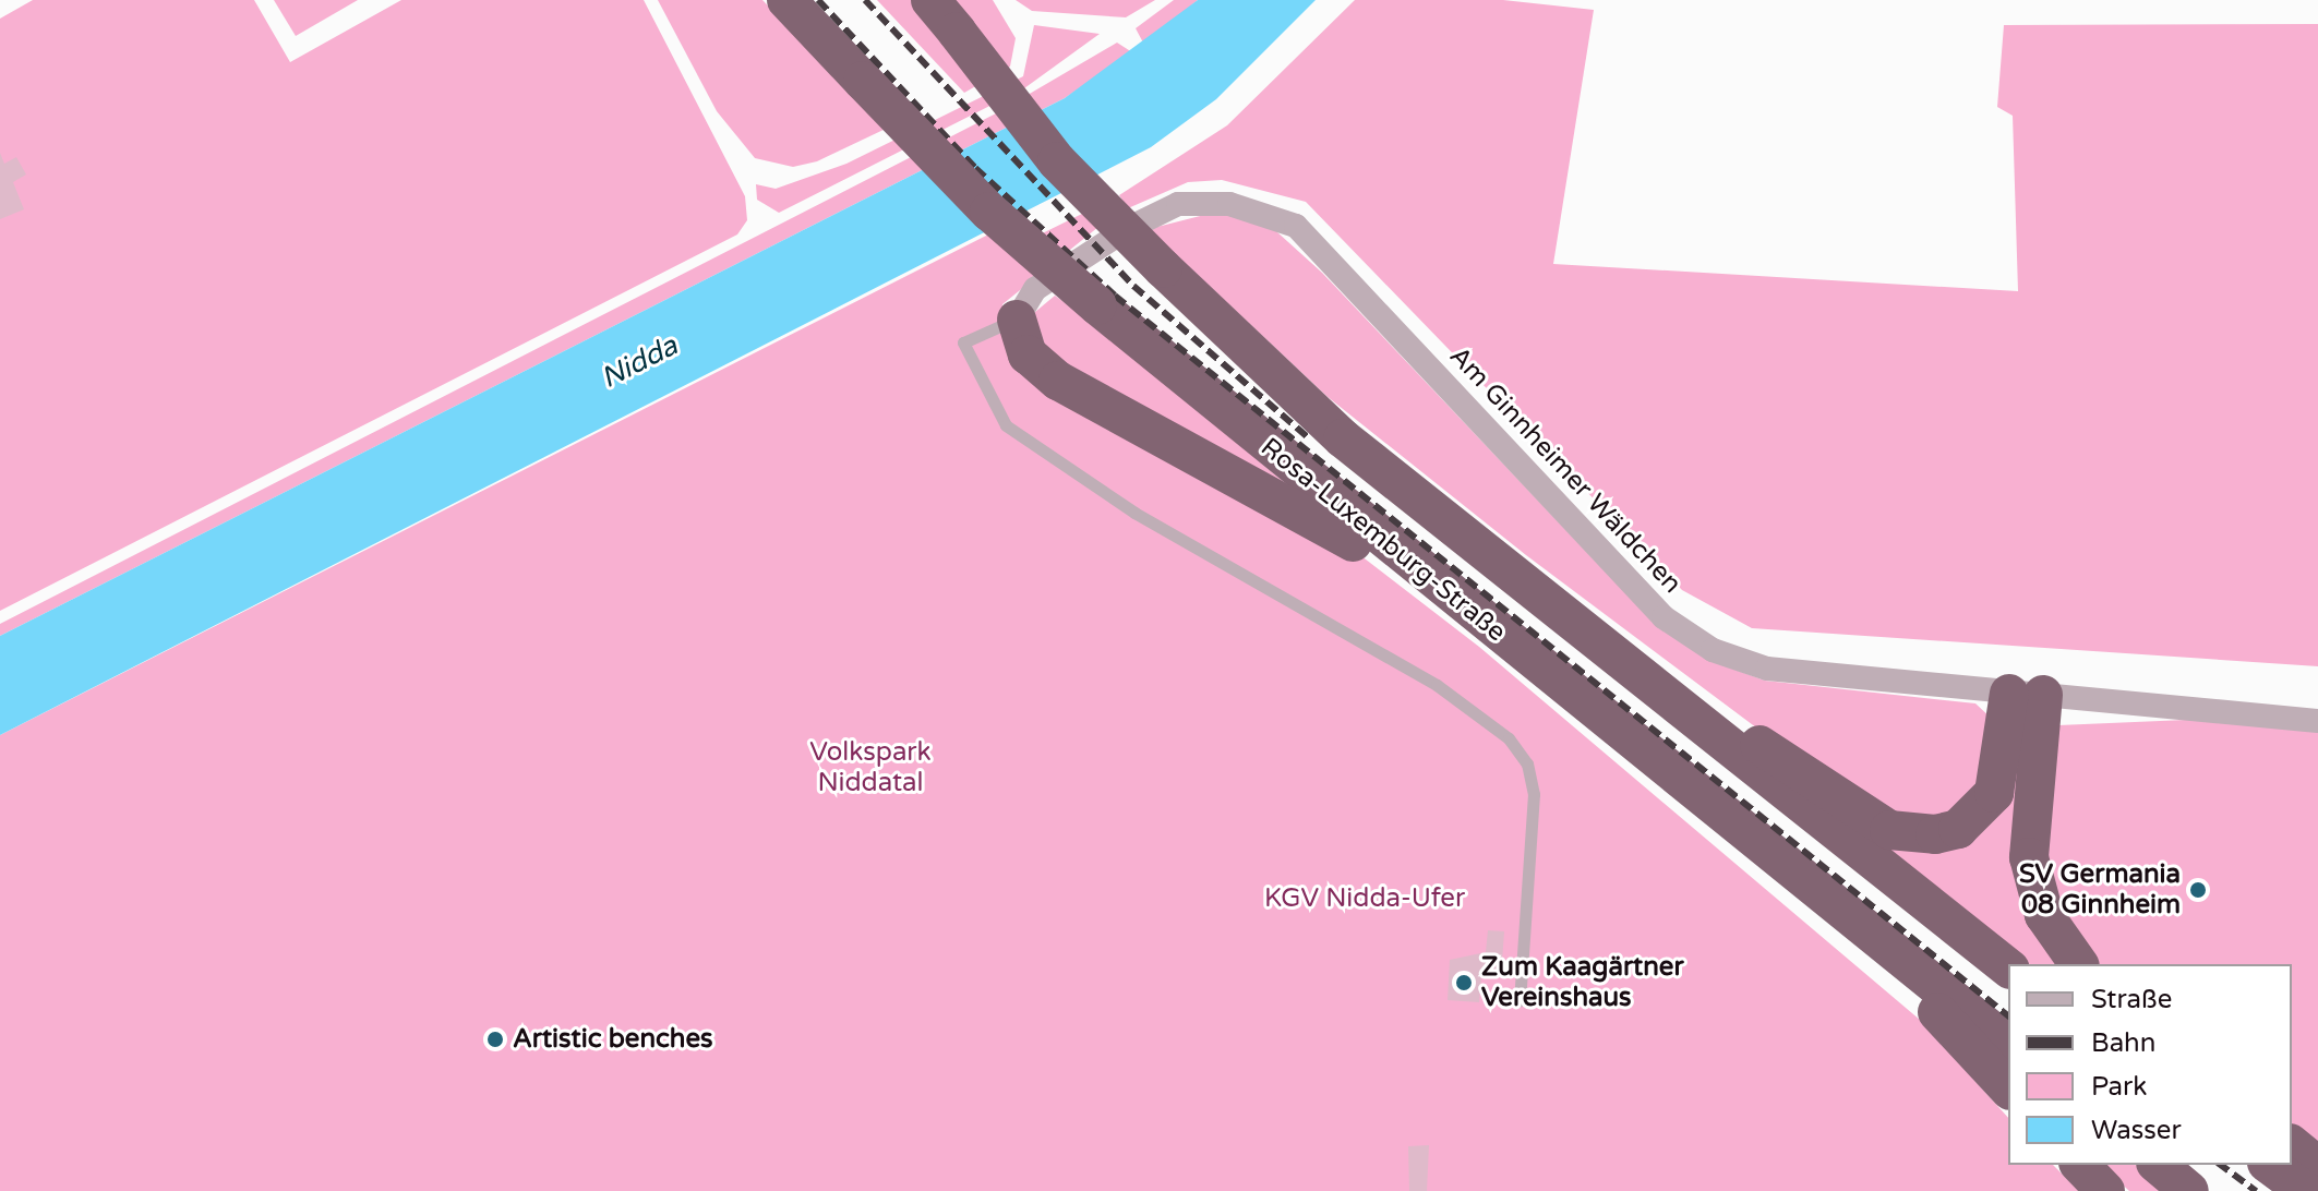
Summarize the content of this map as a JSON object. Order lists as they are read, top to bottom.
{
  "streets": {
    "highway": ["Rosa-Luxemburg-Straße"],
    "street": ["Am Ginnheimer Wäldchen"]
  },
  "water": ["Nidda"],
  "parks": ["Volkspark Niddatal", "KGV Nidda-Ufer"],
  "places": ["SV Germania 08 Ginnheim", "Zum Kaagärtner Vereinshaus", "Artistic benches"],
  "legend": [
    "Straße",
    "Bahn",
    "Park",
    "Wasser"
  ]
}
